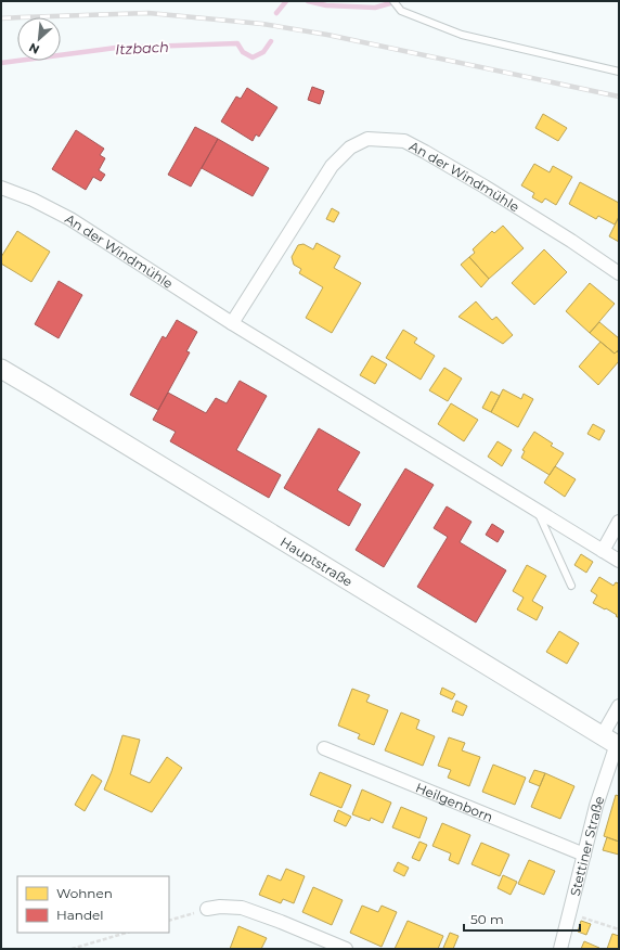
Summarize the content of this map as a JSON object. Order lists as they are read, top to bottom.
{
  "streets": {
    "main road": ["Hauptstraße"],
    "street": ["An der Windmühle", "Heilgenborn", "Stettiner Straße"]
  },
  "crossings": [
    ["Hauptstraße", "Stettiner Straße"],
    ["Heilgenborn", "Stettiner Straße"]
  ],
  "water": ["Itzbach"],
  "legend": ["Wohnen", "Handel"],
  "scale_bar": "50 m",
  "north": "bottom left"
}
